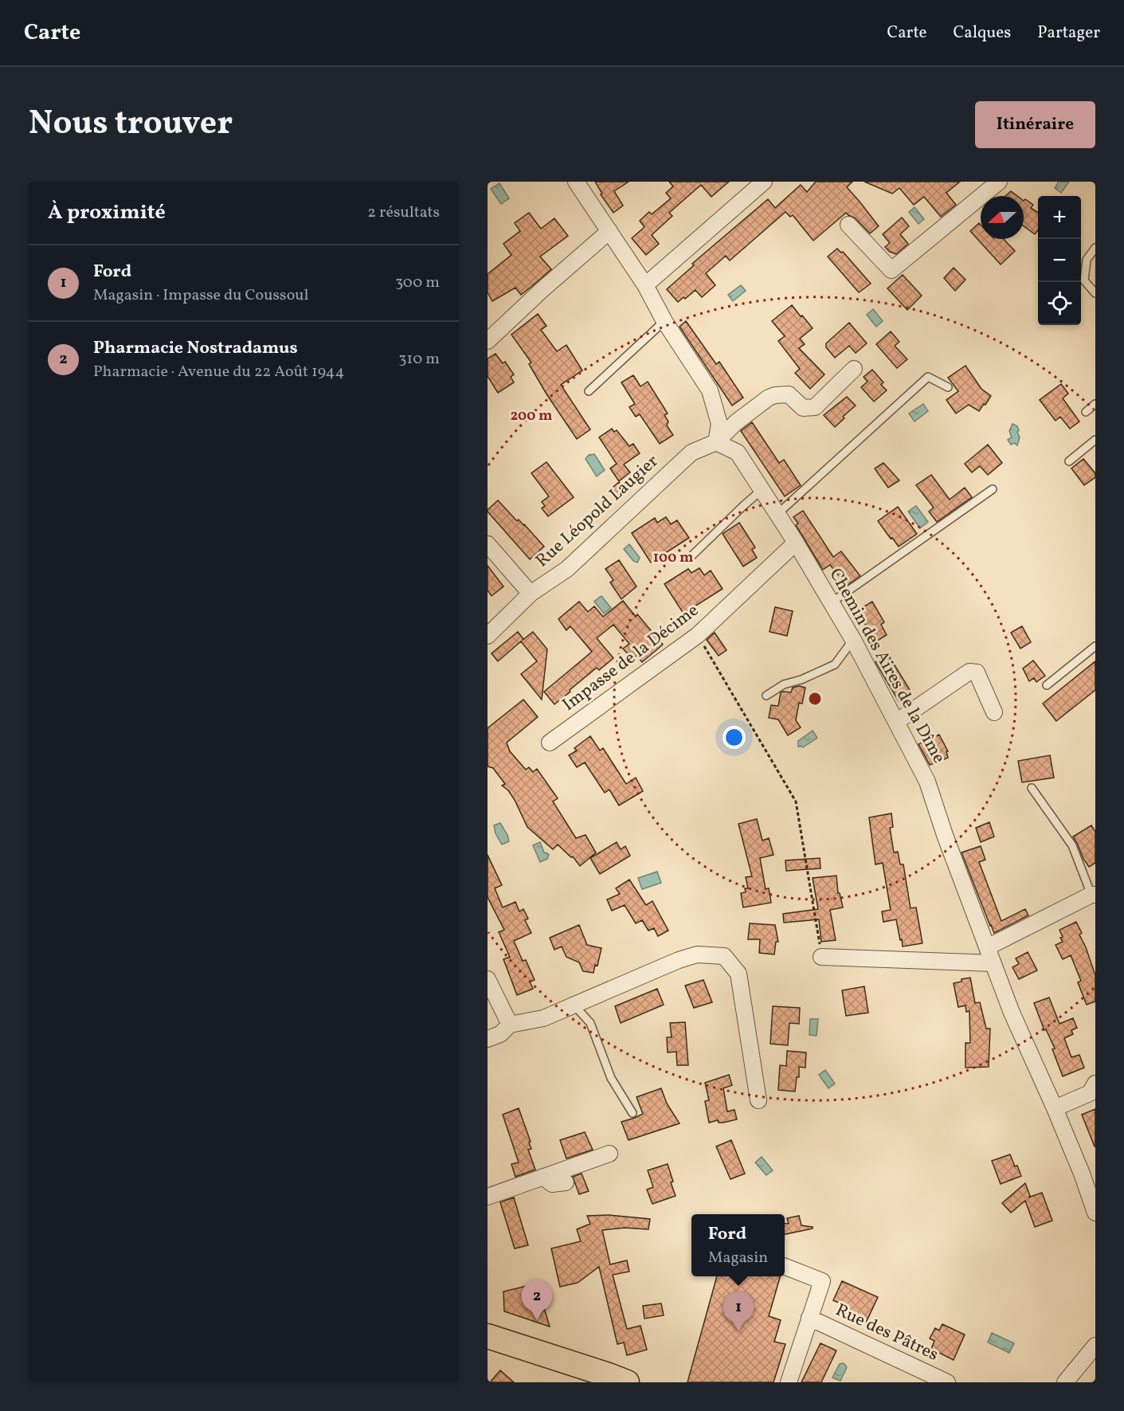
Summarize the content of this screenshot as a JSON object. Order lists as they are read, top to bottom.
{
  "streets": {
    "street": [
      "Rue Léopold Laugier",
      "Impasse de la Décime",
      "Chemin des Aires de la Dîme",
      "Rue des Pâtres"
    ]
  },
  "crossings": [
    ["Rue Léopold Laugier", "Chemin des Aires de la Dîme"],
    ["Impasse de la Décime", "Chemin des Aires de la Dîme"]
  ],
  "north": "left",
  "page": {
    "header": "Carte",
    "nav": ["Carte", "Calques", "Partager"],
    "title": "Nous trouver",
    "buttons": "Itinéraire",
    "heading": ["À proximité", "2 résultats"],
    "map_buttons": ["+", "−"],
    "list": [
      {
        "mark": "1",
        "name": "Ford",
        "note": "Magasin · Impasse du Coussoul",
        "value": "300 m"
      },
      {
        "mark": "2",
        "name": "Pharmacie Nostradamus",
        "note": "Pharmacie · Avenue du 22 Août 1944",
        "value": "310 m"
      }
    ],
    "popup": ["Ford", "Magasin"],
    "pins": ["2", "1"]
  },
  "rings": ["200 m", "100 m"]
}
